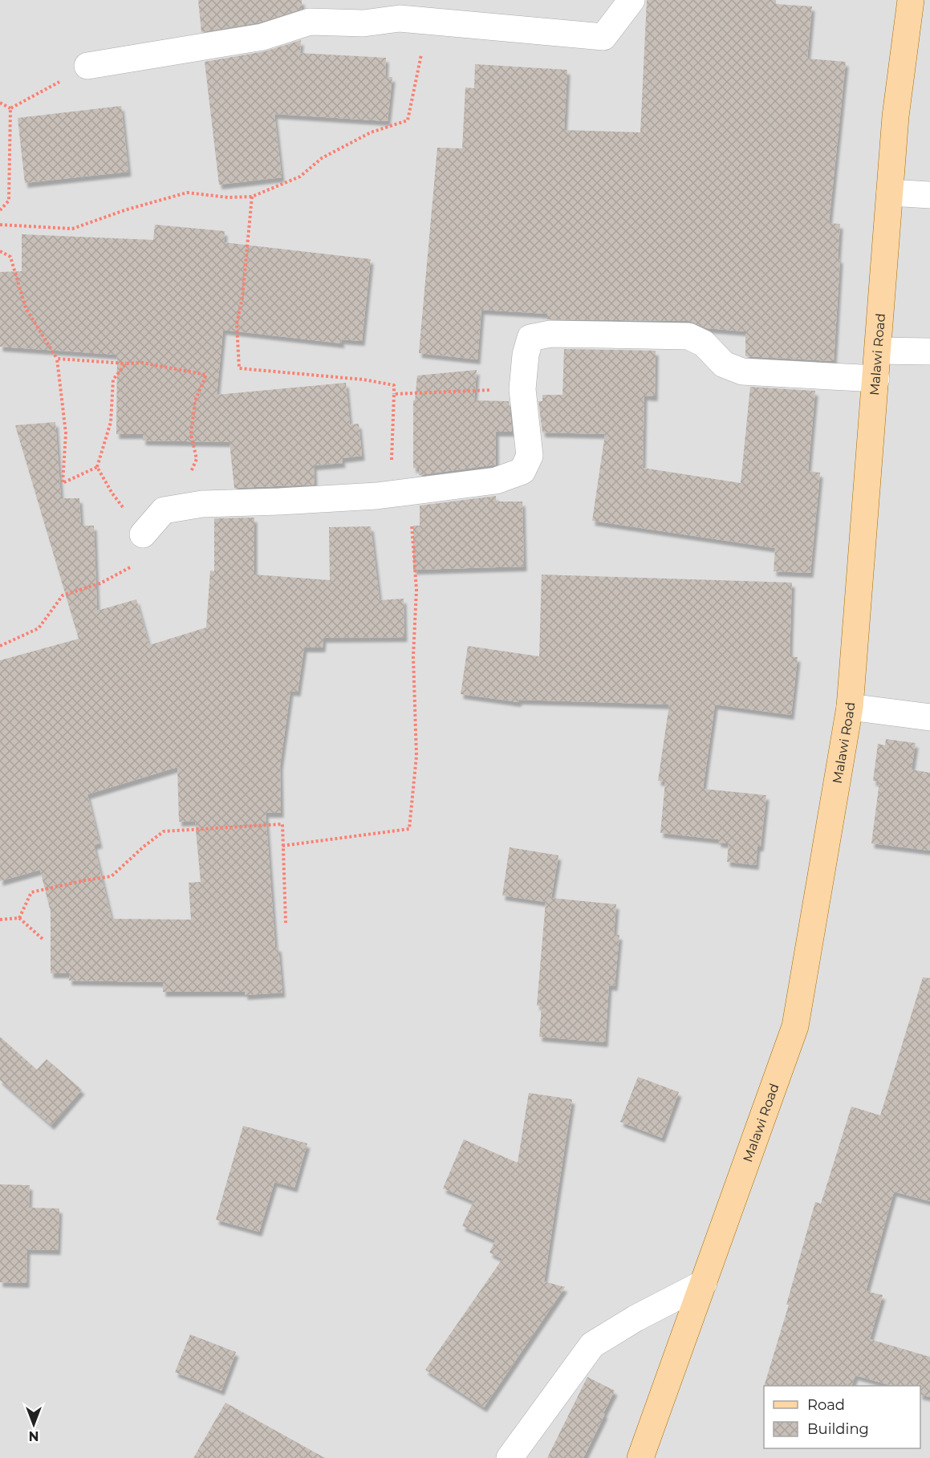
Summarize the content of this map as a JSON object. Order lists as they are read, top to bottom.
{
  "streets": {
    "main road": ["Malawi Road"]
  },
  "legend": ["Road", "Building"],
  "north": "bottom"
}
